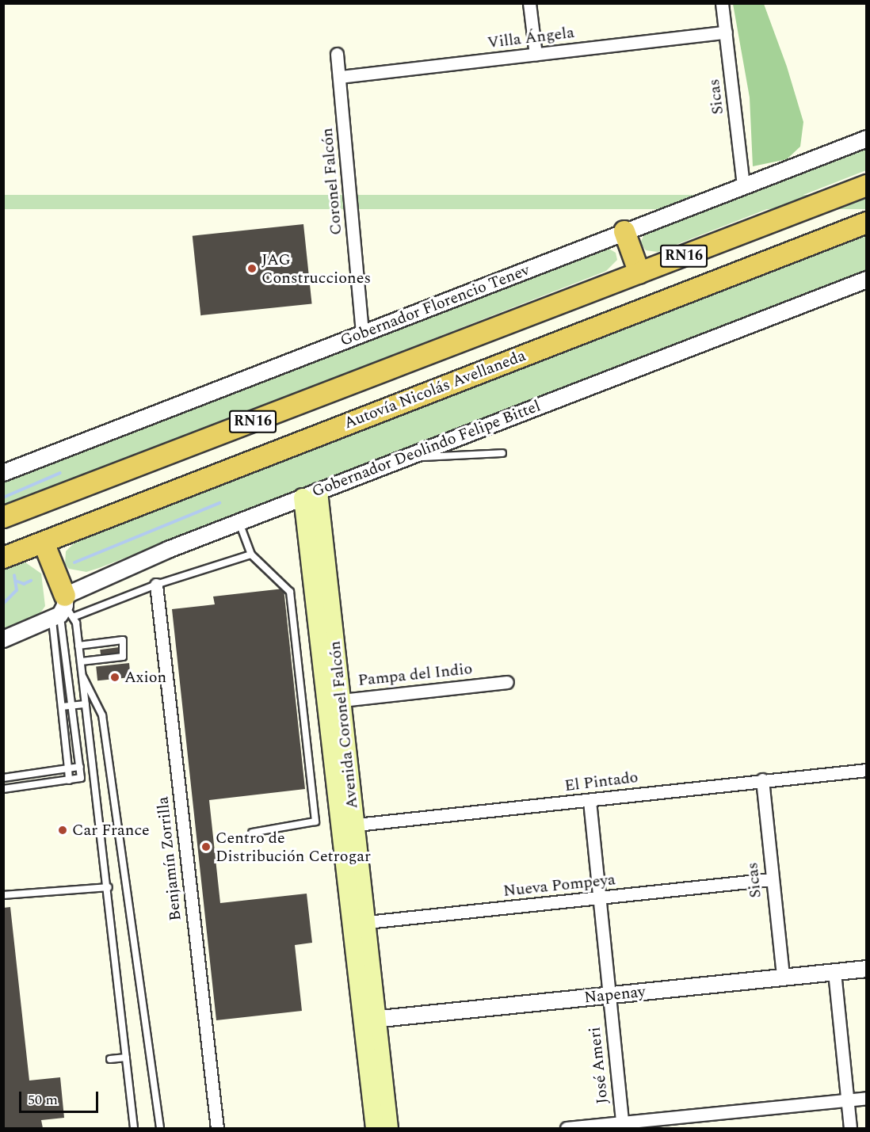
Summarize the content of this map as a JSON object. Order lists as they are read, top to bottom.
{
  "streets": {
    "highway": ["RN16", "Autovía Nicolás Avellaneda"],
    "main road": ["Avenida Coronel Falcón"],
    "street": [
      "Villa Ángela",
      "Sicas",
      "Coronel Falcón",
      "Gobernador Florencio Tenev",
      "Gobernador Deolindo Felipe Bittel",
      "Pampa del Indio",
      "El Pintado",
      "Benjamín Zorrilla",
      "Nueva Pompeya",
      "Napenay",
      "José Ameri"
    ]
  },
  "crossings": [
    ["Villa Ángela", "Sicas"],
    ["Villa Ángela", "Coronel Falcón"],
    ["Sicas", "Gobernador Florencio Tenev"],
    ["Sicas", "El Pintado"],
    ["Sicas", "Nueva Pompeya"],
    ["Sicas", "Napenay"],
    ["Coronel Falcón", "Gobernador Florencio Tenev"],
    ["Gobernador Deolindo Felipe Bittel", "Avenida Coronel Falcón"],
    ["Pampa del Indio", "Avenida Coronel Falcón"],
    ["Avenida Coronel Falcón", "El Pintado"],
    ["Avenida Coronel Falcón", "Nueva Pompeya"],
    ["Avenida Coronel Falcón", "Napenay"],
    ["El Pintado", "José Ameri"],
    ["Nueva Pompeya", "José Ameri"],
    ["Napenay", "José Ameri"]
  ],
  "places": [
    "JAG Construcciones",
    "Axion",
    "Car France",
    "Centro de Distribución Cetrogar"
  ],
  "scale_bar": "50 m"
}
